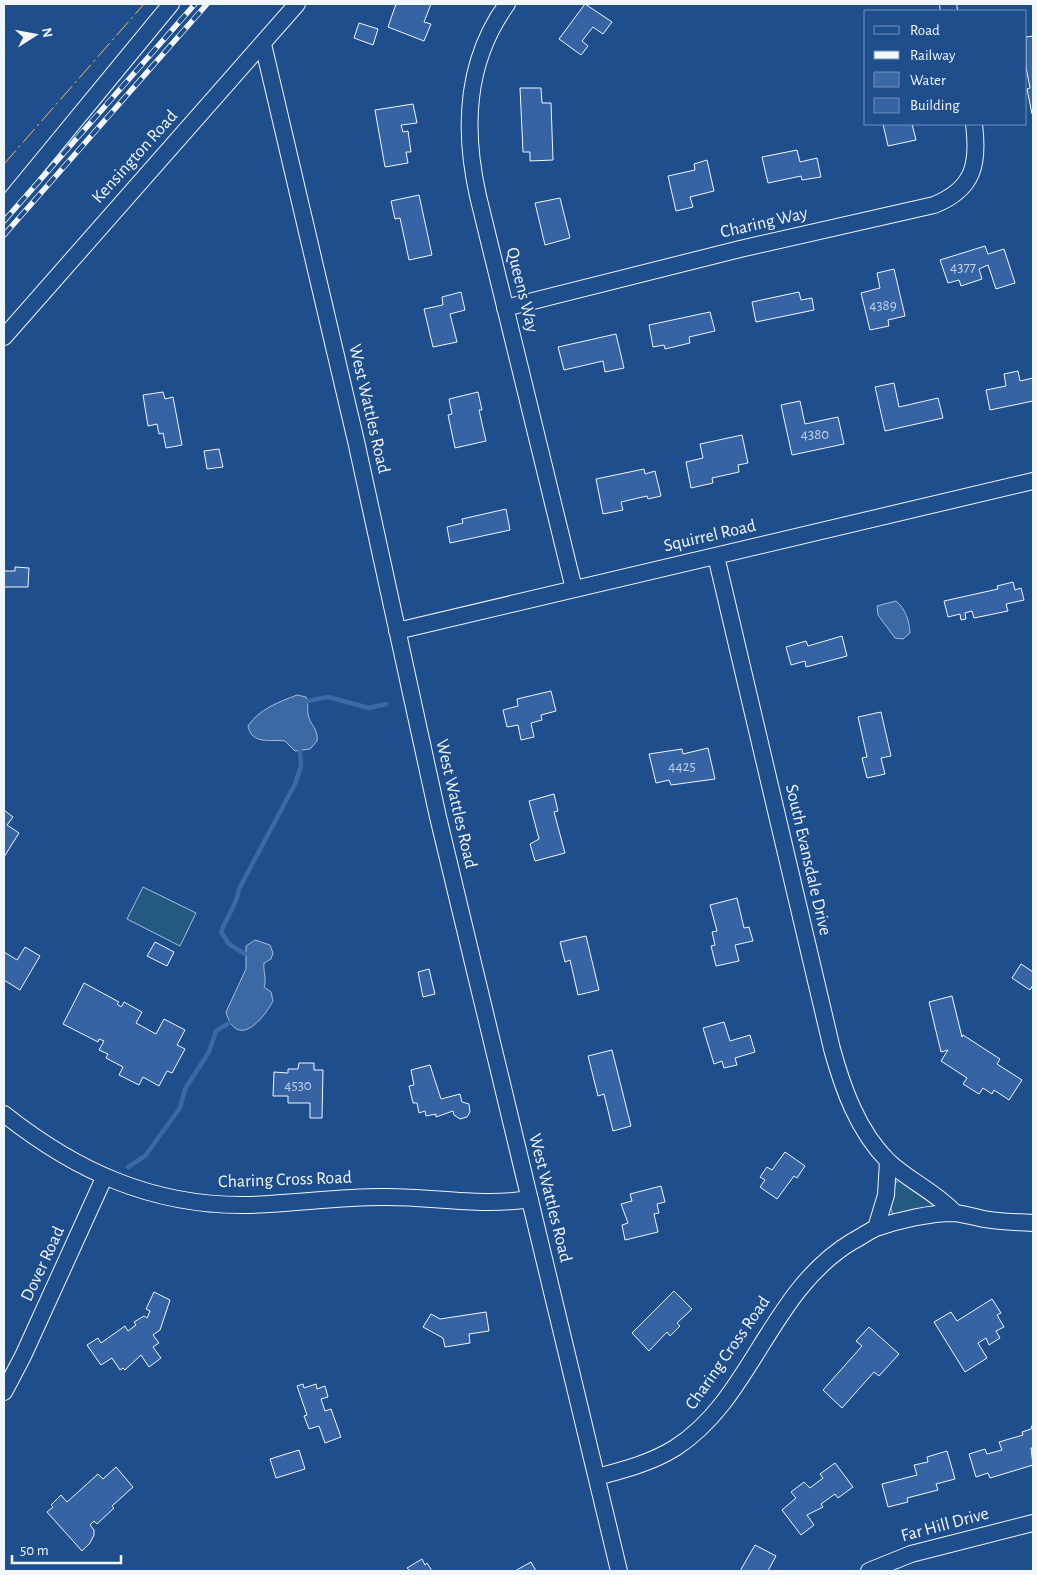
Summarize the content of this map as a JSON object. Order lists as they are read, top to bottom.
{
  "streets": {
    "street": [
      "Kensington Road",
      "Charing Way",
      "Queens Way",
      "West Wattles Road",
      "Squirrel Road",
      "South Evansdale Drive",
      "Charing Cross Road",
      "Dover Road",
      "Far Hill Drive"
    ]
  },
  "crossings": [
    ["Kensington Road", "West Wattles Road"],
    ["Charing Way", "Queens Way"],
    ["Queens Way", "Squirrel Road"],
    ["West Wattles Road", "Squirrel Road"],
    ["West Wattles Road", "Charing Cross Road"],
    ["Squirrel Road", "South Evansdale Drive"],
    ["Charing Cross Road", "Dover Road"]
  ],
  "house_numbers": [
    "4377",
    "4389",
    "4380",
    "4425",
    "4530"
  ],
  "legend": [
    "Road",
    "Railway",
    "Water",
    "Building"
  ],
  "scale_bar": "50 m",
  "north": "right"
}
